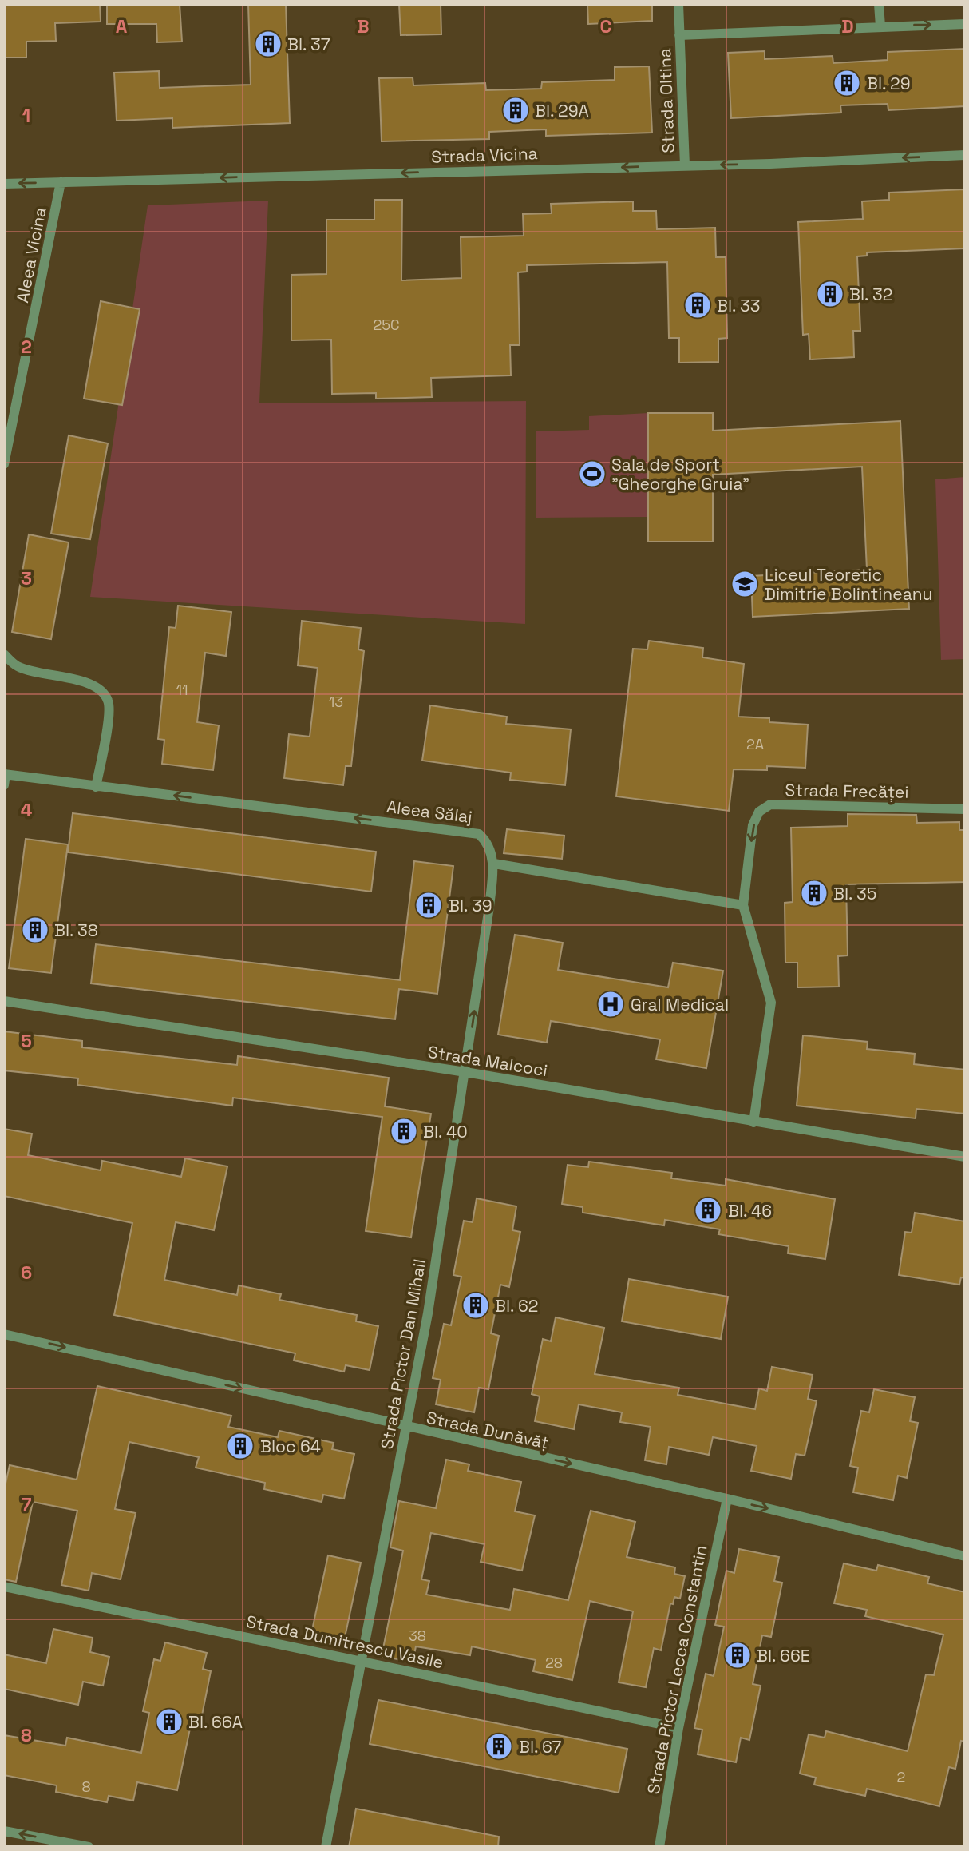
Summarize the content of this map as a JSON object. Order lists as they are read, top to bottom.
{
  "streets": {
    "street": [
      "Strada Oltina",
      "Strada Vicina",
      "Aleea Vicina",
      "Strada Frecăței",
      "Aleea Sălaj",
      "Strada Malcoci",
      "Strada Pictor Dan Mihail",
      "Strada Dunăvăț",
      "Strada Dumitrescu Vasile",
      "Strada Pictor Lecca Constantin"
    ]
  },
  "crossings": [
    ["Strada Oltina", "Strada Vicina"],
    ["Strada Vicina", "Aleea Vicina"],
    ["Aleea Sălaj", "Strada Pictor Dan Mihail"],
    ["Strada Malcoci", "Strada Pictor Dan Mihail"],
    ["Strada Pictor Dan Mihail", "Strada Dunăvăț"],
    ["Strada Pictor Dan Mihail", "Strada Dumitrescu Vasile"],
    ["Strada Dunăvăț", "Strada Pictor Lecca Constantin"],
    ["Strada Dumitrescu Vasile", "Strada Pictor Lecca Constantin"]
  ],
  "one_way": ["Strada Vicina", "Aleea Sălaj", "Strada Dunăvăț"],
  "places": {
    "building": [
      "Bl. 37",
      "Bl. 29",
      "Bl. 29A",
      "Bl. 32",
      "Bl. 33",
      "Bl. 35",
      "Bl. 39",
      "Bl. 38",
      "Bl. 40",
      "Bl. 46",
      "Bl. 62",
      "Bloc 64",
      "Bl. 66E",
      "Bl. 66A",
      "Bl. 67"
    ],
    "sports": ["Sala de Sport \"Gheorghe Gruia\""],
    "school or university": ["Liceul Teoretic Dimitrie Bolintineanu"],
    "hospital": ["Gral Medical"]
  },
  "house_numbers": [
    "25C",
    "11",
    "13",
    "2A",
    "38",
    "28",
    "2",
    "8"
  ],
  "grid": {
    "columns": [
      "A",
      "B",
      "C",
      "D"
    ],
    "rows": [
      "1",
      "2",
      "3",
      "4",
      "5",
      "6",
      "7",
      "8"
    ]
  }
}
